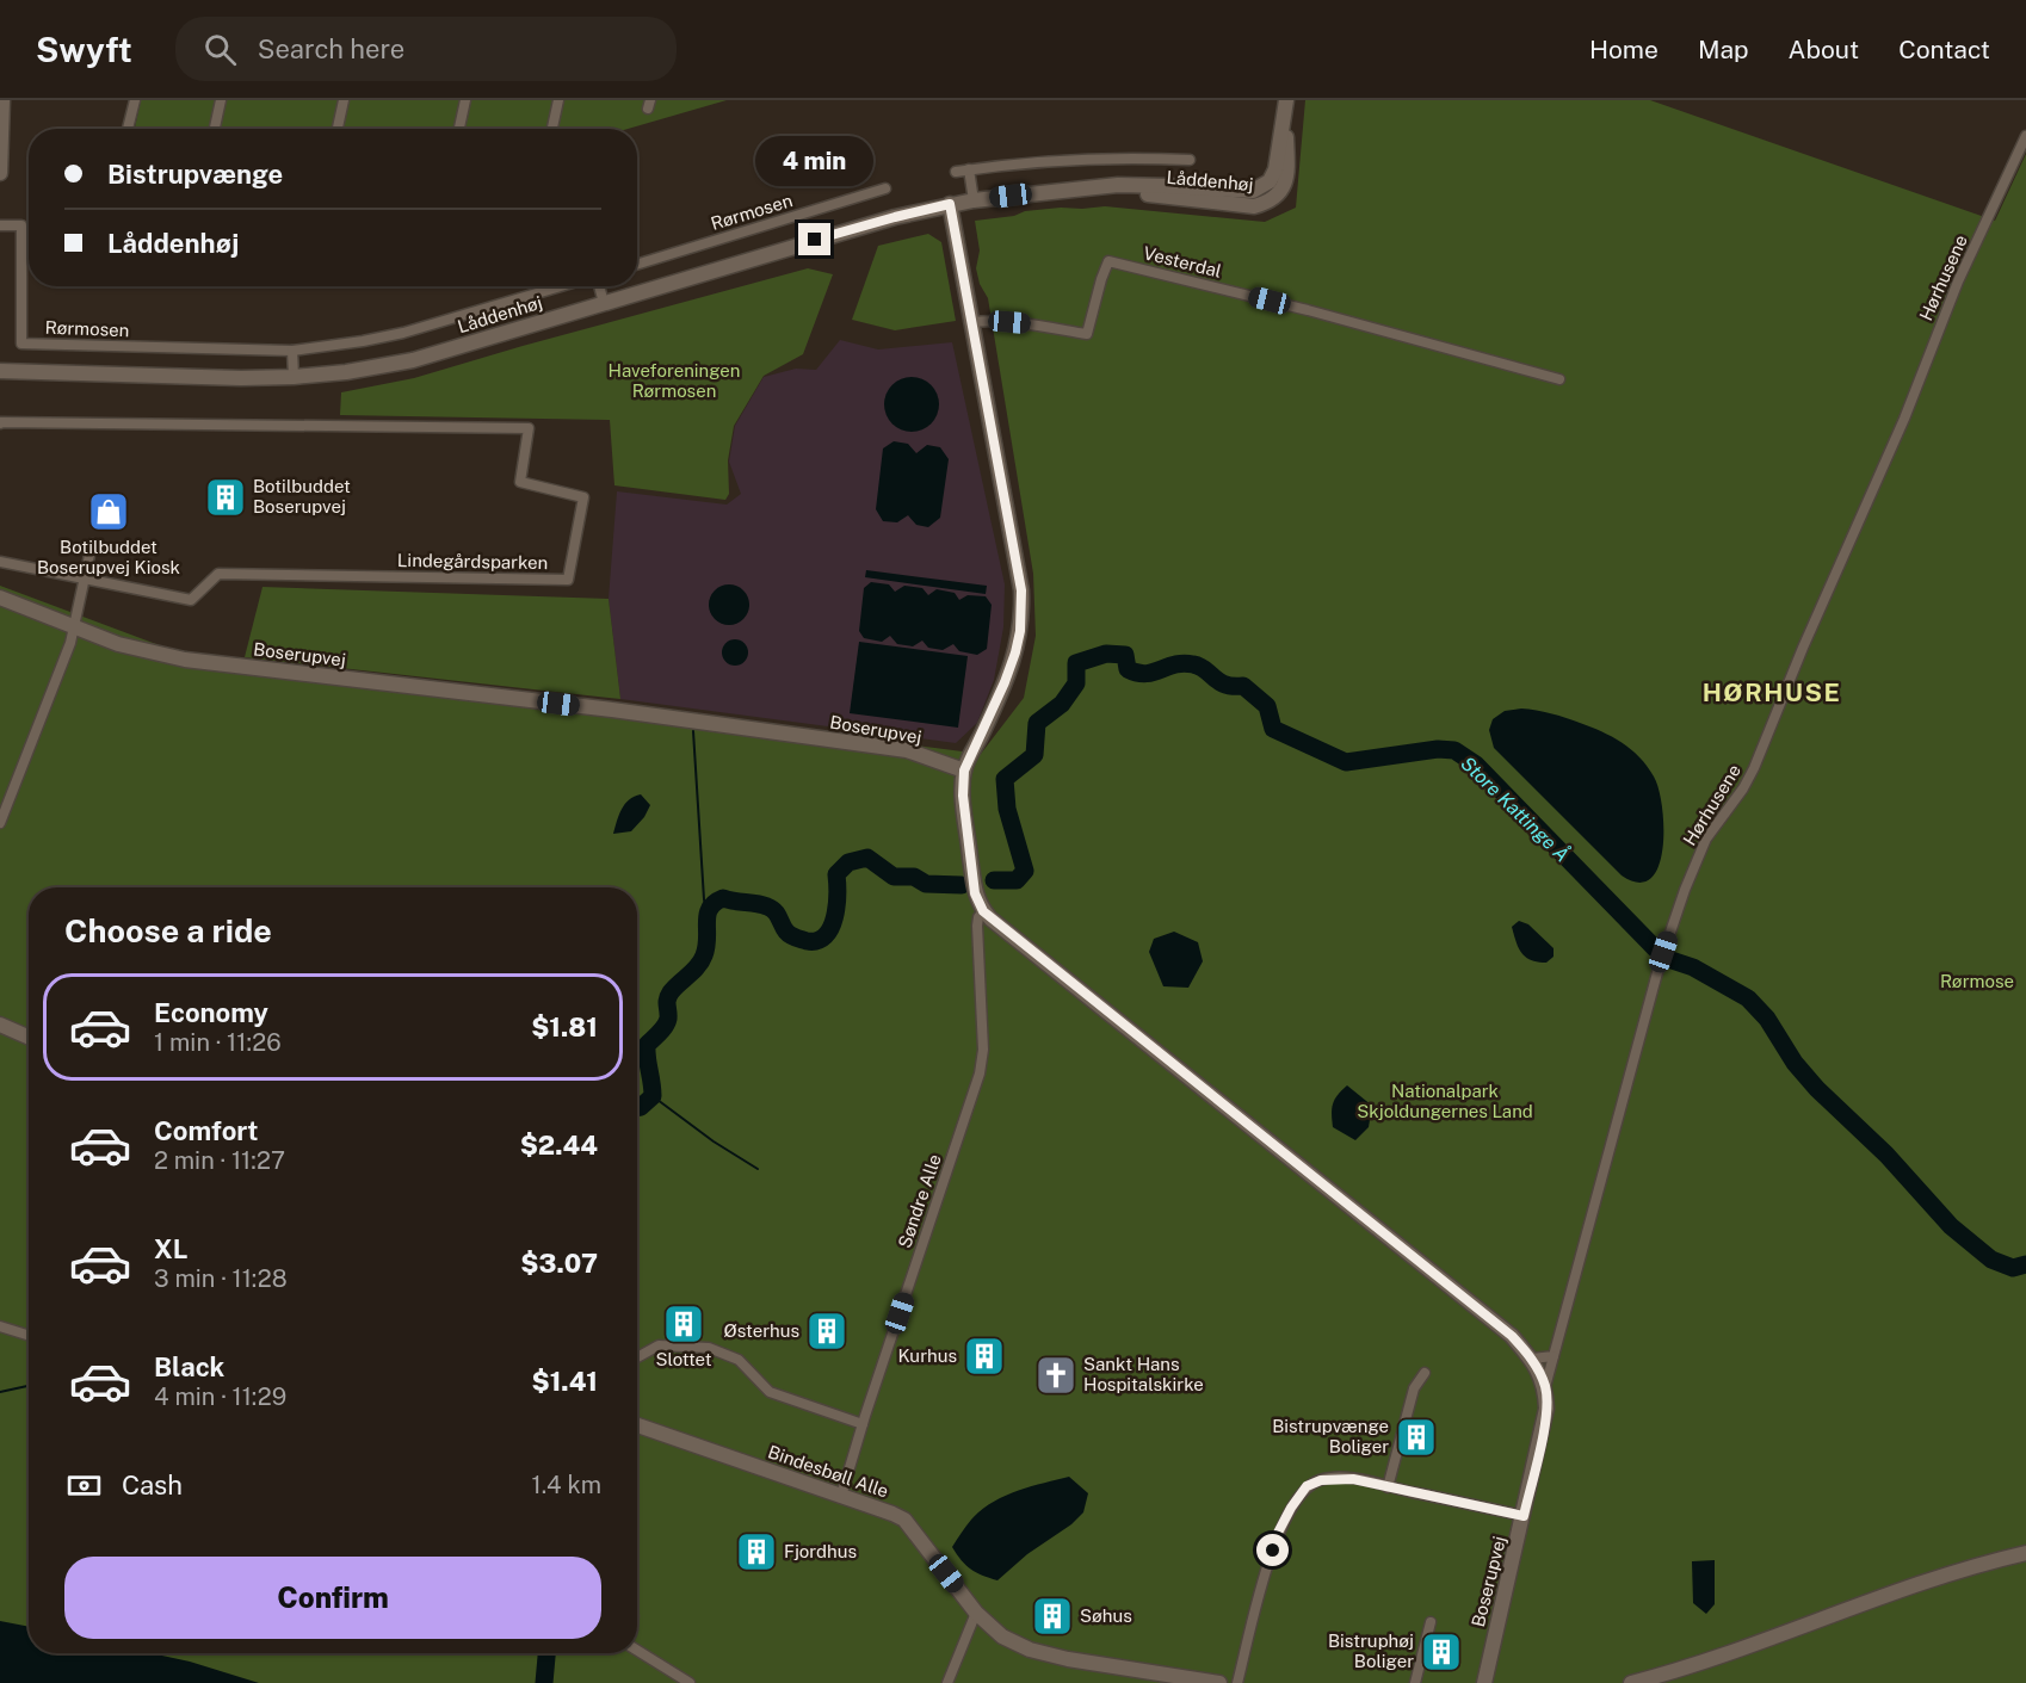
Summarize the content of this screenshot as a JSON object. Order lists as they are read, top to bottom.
{
  "streets": {
    "street": [
      "Låddenhøj",
      "Rørmosen",
      "Vesterdal",
      "Hørhusene",
      "Lindegårdsparken",
      "Boserupvej",
      "Søndre Alle",
      "Bindesbøll Alle"
    ]
  },
  "crossings": [
    ["Låddenhøj", "Rørmosen"],
    ["Hørhusene", "Boserupvej"],
    ["Boserupvej", "Søndre Alle"],
    ["Søndre Alle", "Bindesbøll Alle"]
  ],
  "districts": ["HØRHUSE"],
  "water": ["Store Kattinge Å"],
  "parks": ["Haveforeningen Rørmosen", "Rørmose", "Nationalpark Skjoldungernes Land"],
  "places": {
    "building": [
      "Botilbuddet Boserupvej",
      "Slottet",
      "Østerhus",
      "Kurhus",
      "Bistrupvænge Boliger",
      "Fjordhus",
      "Søhus",
      "Bistruphøj Boliger"
    ],
    "shop": ["Botilbuddet Boserupvej Kiosk"],
    "church": ["Sankt Hans Hospitalskirke"]
  },
  "page": {
    "header": "Swyft",
    "search": "Search here",
    "nav": [
      "Home",
      "Map",
      "About",
      "Contact"
    ],
    "banner": ["Bistrupvænge", "Låddenhøj"],
    "bubble": "4 min",
    "heading": "Choose a ride",
    "list": [
      {
        "name": "Economy",
        "note": "1 min · 11:26",
        "value": "$1.81"
      },
      {
        "name": "Comfort",
        "note": "2 min · 11:27",
        "value": "$2.44"
      },
      {
        "name": "XL",
        "note": "3 min · 11:28",
        "value": "$3.07"
      },
      {
        "name": "Black",
        "note": "4 min · 11:29",
        "value": "$1.41"
      }
    ],
    "pay": ["Cash", "1.4 km"],
    "buttons": "Confirm"
  }
}
